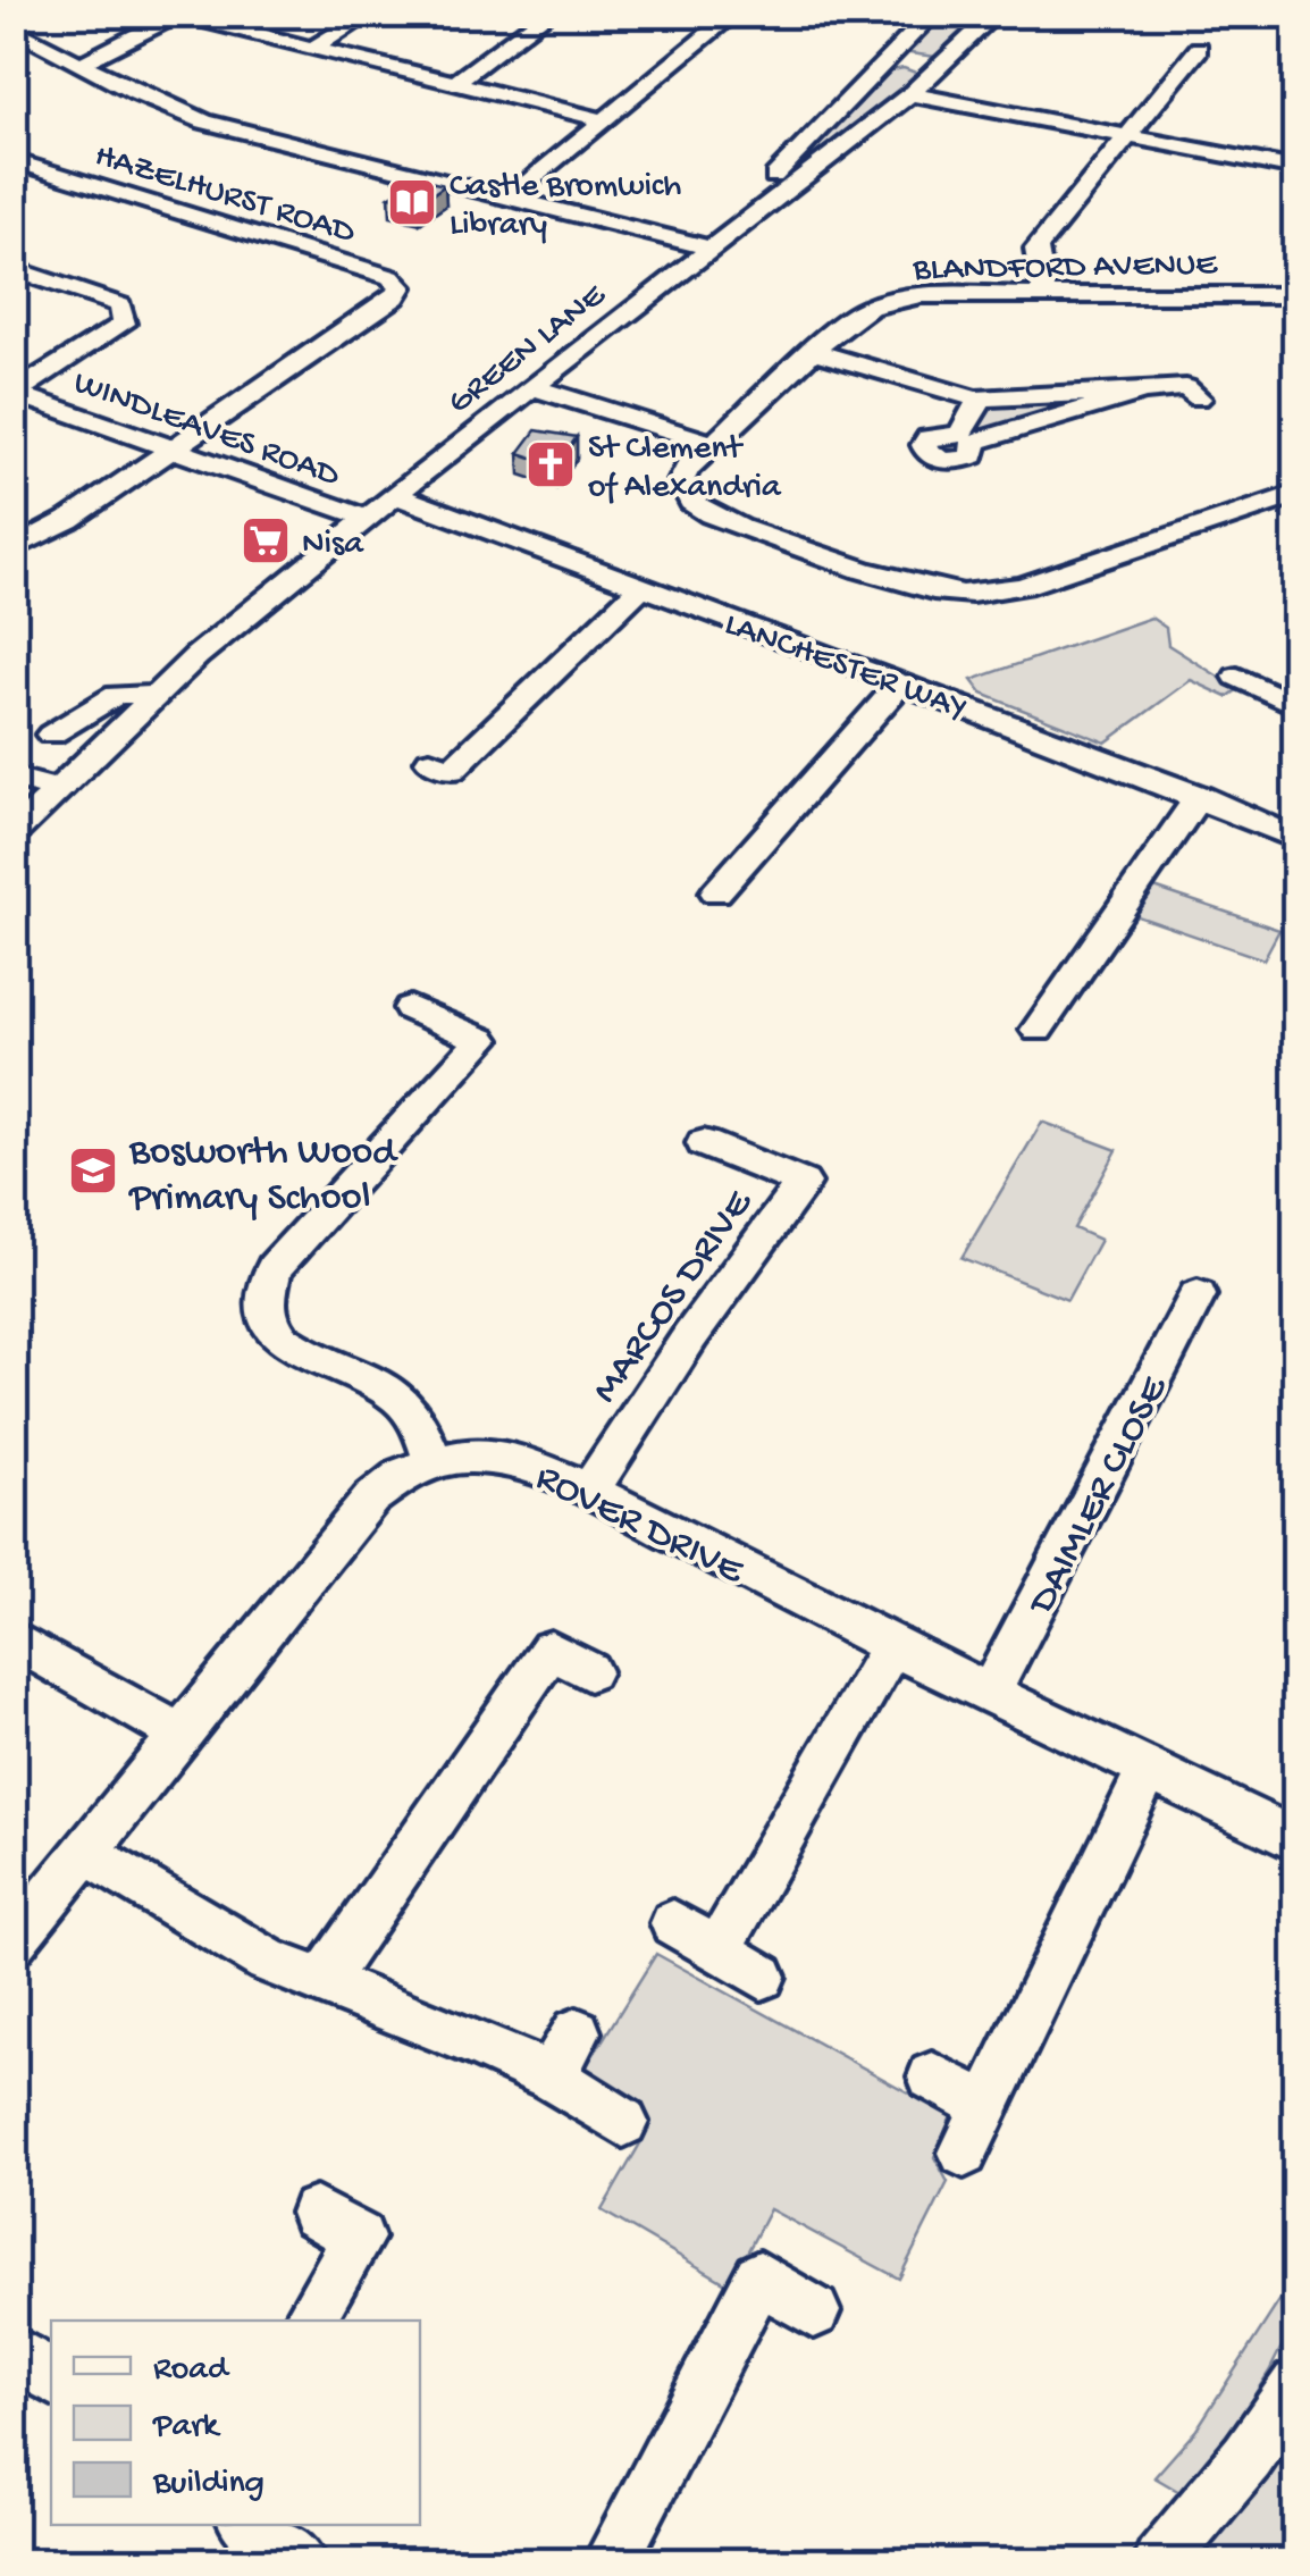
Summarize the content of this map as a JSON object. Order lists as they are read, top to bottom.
{
  "streets": {
    "street": [
      "HAZELHURST ROAD",
      "BLANDFORD AVENUE",
      "GREEN LANE",
      "WINDLEAVES ROAD",
      "LANCHESTER WAY",
      "MARCOS DRIVE",
      "DAIMLER CLOSE",
      "ROVER DRIVE"
    ]
  },
  "crossings": [
    ["HAZELHURST ROAD", "WINDLEAVES ROAD"],
    ["GREEN LANE", "WINDLEAVES ROAD"],
    ["GREEN LANE", "LANCHESTER WAY"],
    ["MARCOS DRIVE", "ROVER DRIVE"],
    ["DAIMLER CLOSE", "ROVER DRIVE"]
  ],
  "places": {
    "library": ["Castle Bromwich Library"],
    "church": ["St Clement of Alexandria"],
    "supermarket": ["Nisa"],
    "school or university": ["Bosworth Wood Primary School"]
  },
  "legend": ["Road", "Park", "Building"]
}
